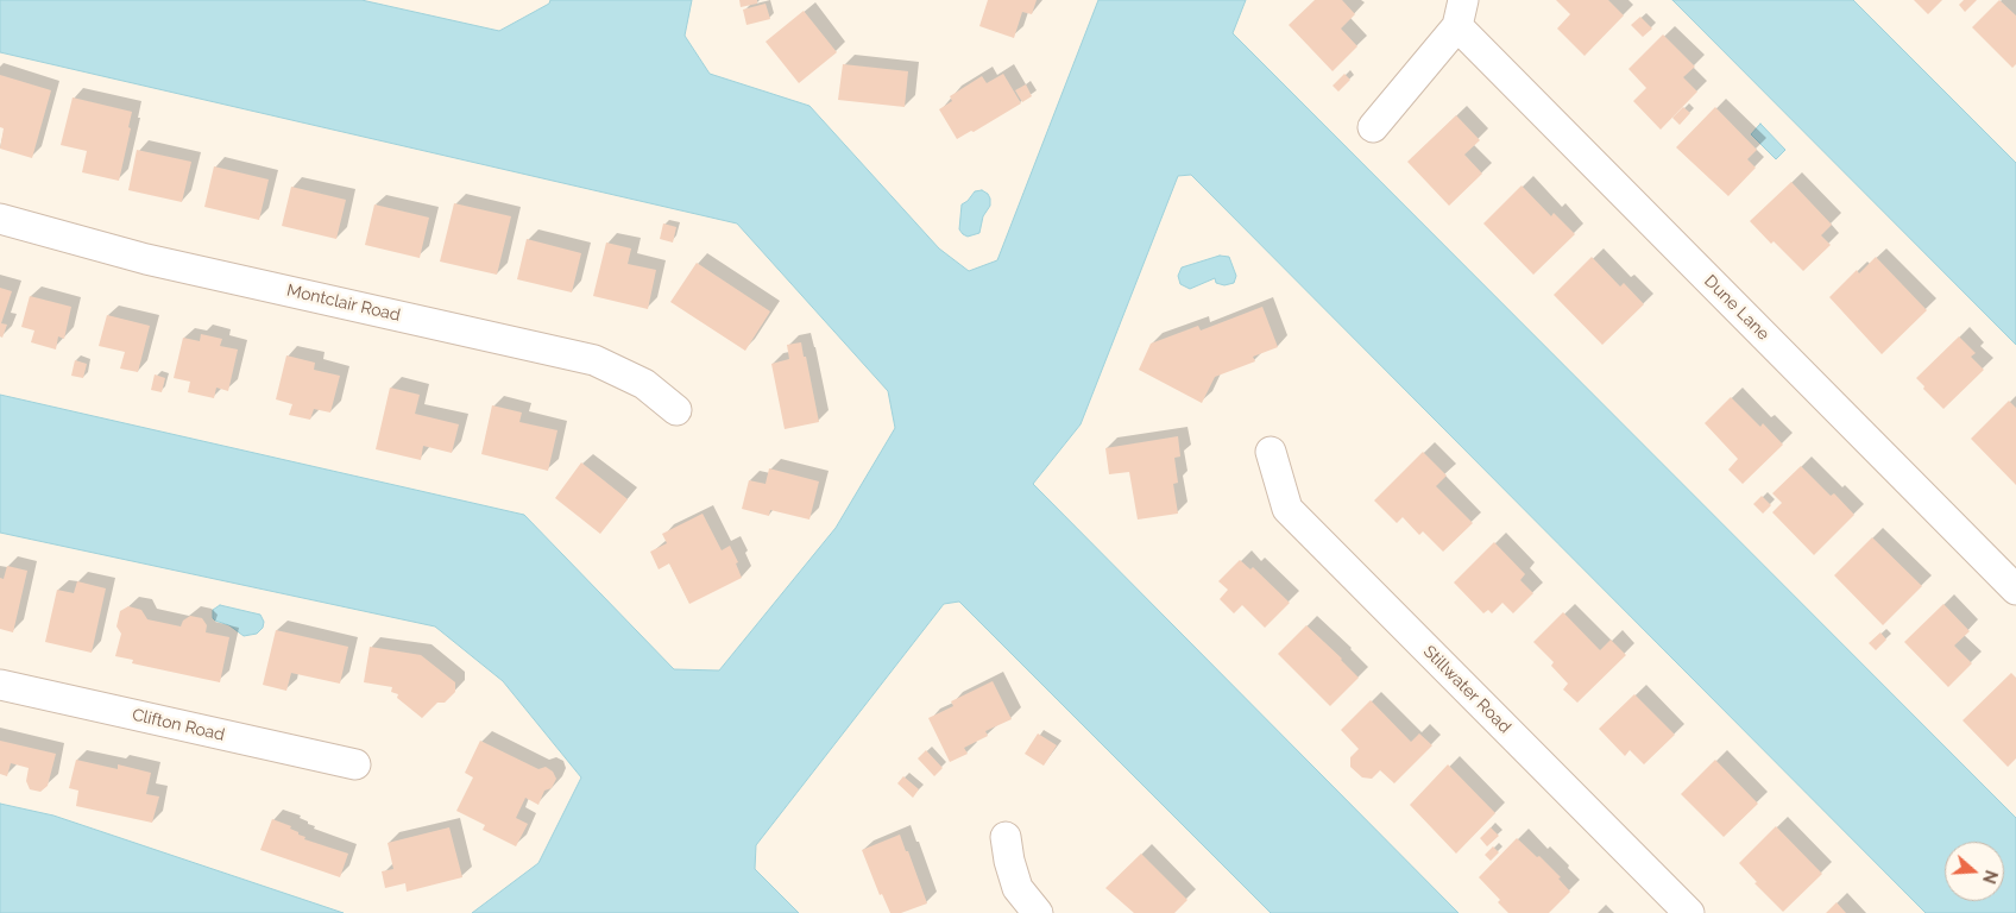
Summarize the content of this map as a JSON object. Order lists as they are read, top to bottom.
{
  "streets": {
    "street": [
      "Montclair Road",
      "Dune Lane",
      "Stillwater Road",
      "Clifton Road"
    ]
  },
  "north": "right"
}
